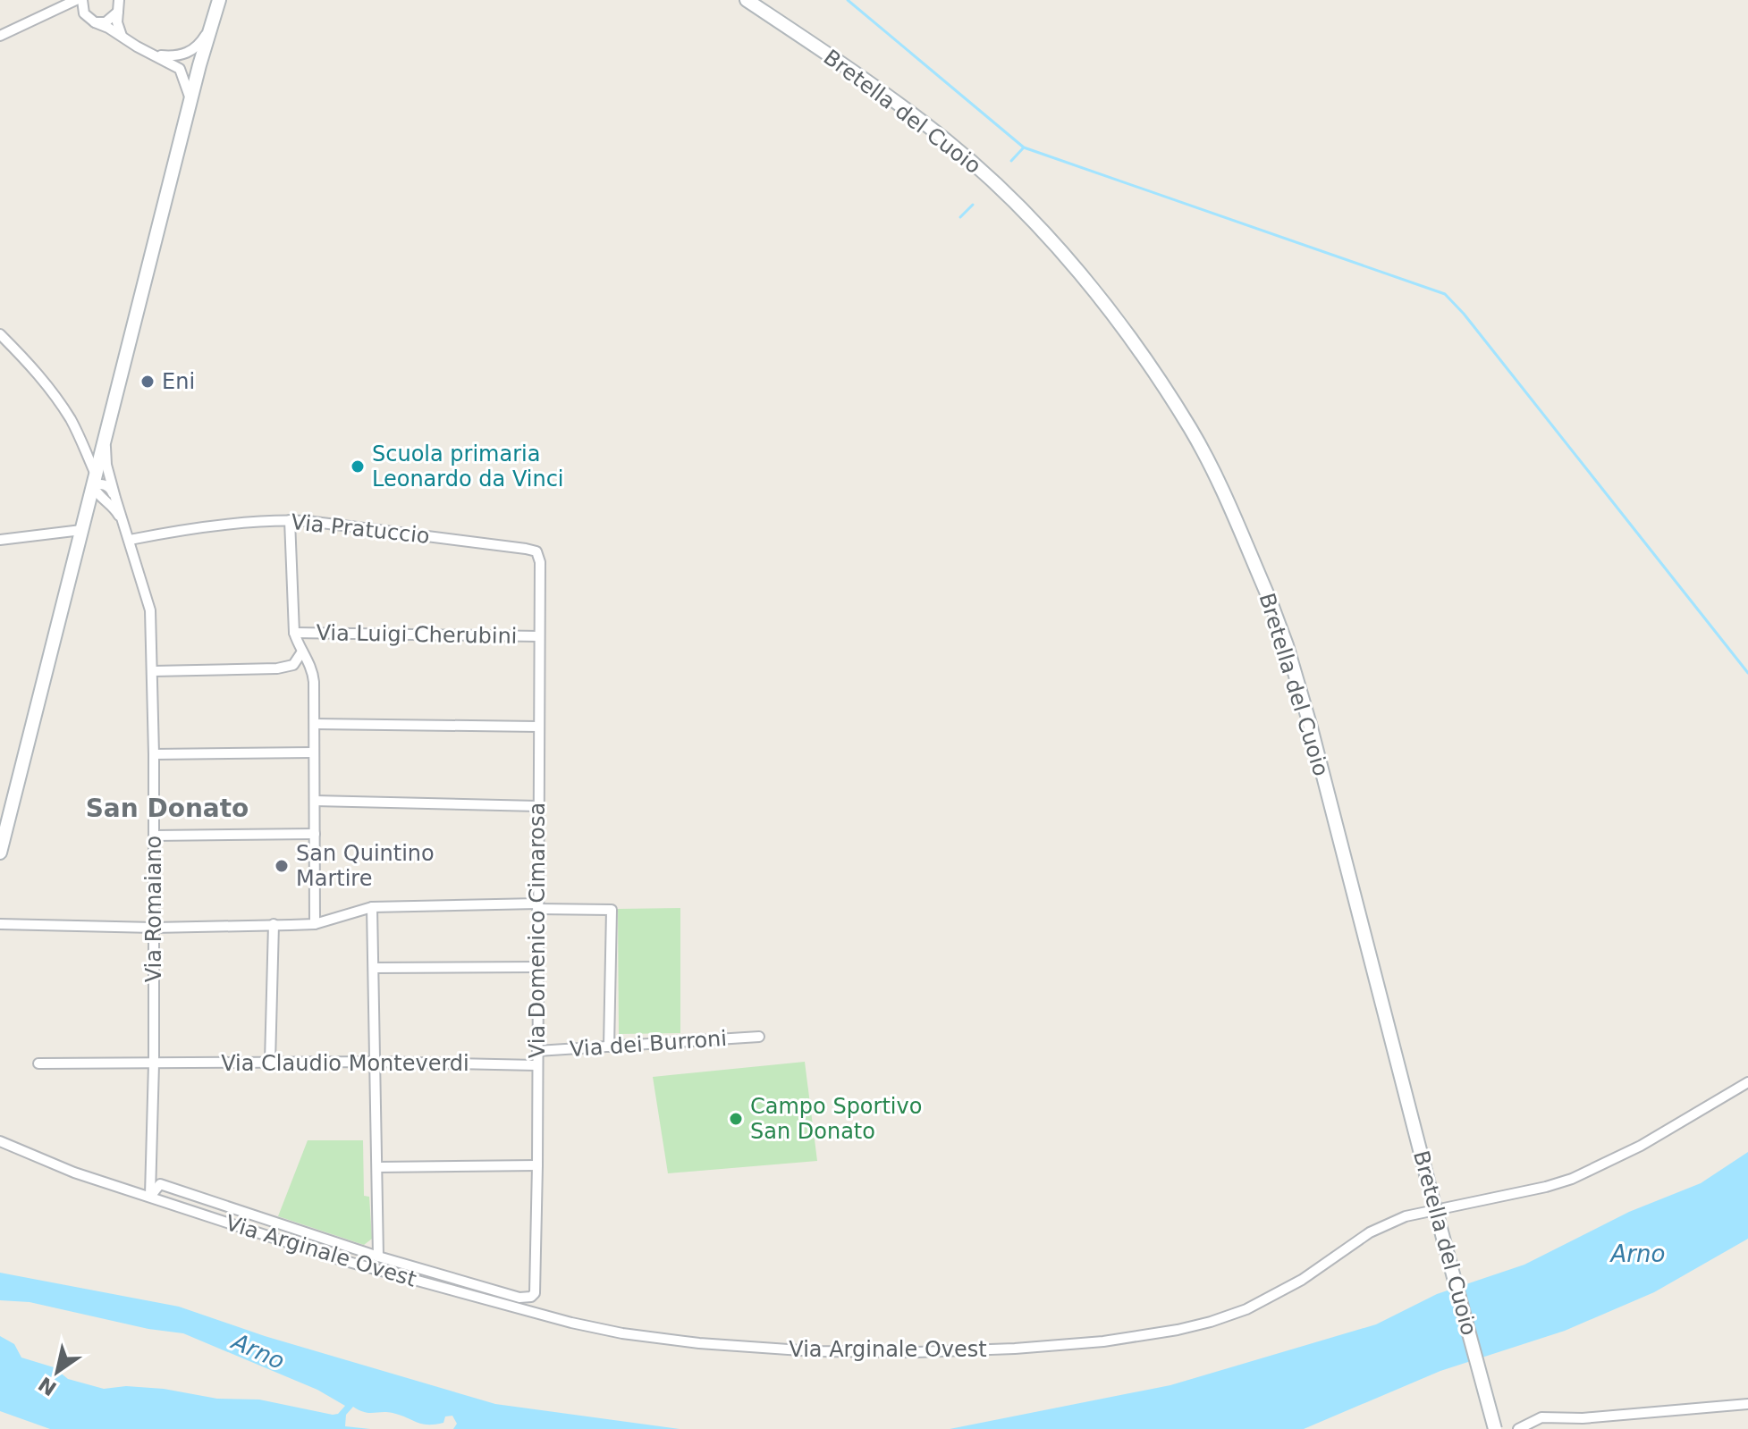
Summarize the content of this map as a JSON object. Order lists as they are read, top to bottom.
{
  "streets": {
    "main road": ["Bretella del Cuoio"],
    "street": [
      "Via Pratuccio",
      "Via Luigi Cherubini",
      "Via Romaiano",
      "Via Domenico Cimarosa",
      "Via dei Burroni",
      "Via Claudio Monteverdi",
      "Via Arginale Ovest"
    ]
  },
  "crossings": [
    ["Via Pratuccio", "Via Romaiano"],
    ["Via Pratuccio", "Via Domenico Cimarosa"],
    ["Via Luigi Cherubini", "Via Domenico Cimarosa"],
    ["Via Romaiano", "Via Claudio Monteverdi"],
    ["Via Romaiano", "Via Arginale Ovest"],
    ["Via Domenico Cimarosa", "Via dei Burroni"],
    ["Via Domenico Cimarosa", "Via Claudio Monteverdi"]
  ],
  "districts": ["San Donato"],
  "water": ["Arno"],
  "places": [
    "Eni",
    "Scuola primaria Leonardo da Vinci",
    "San Quintino Martire",
    "Campo Sportivo San Donato"
  ],
  "north": "bottom left"
}
